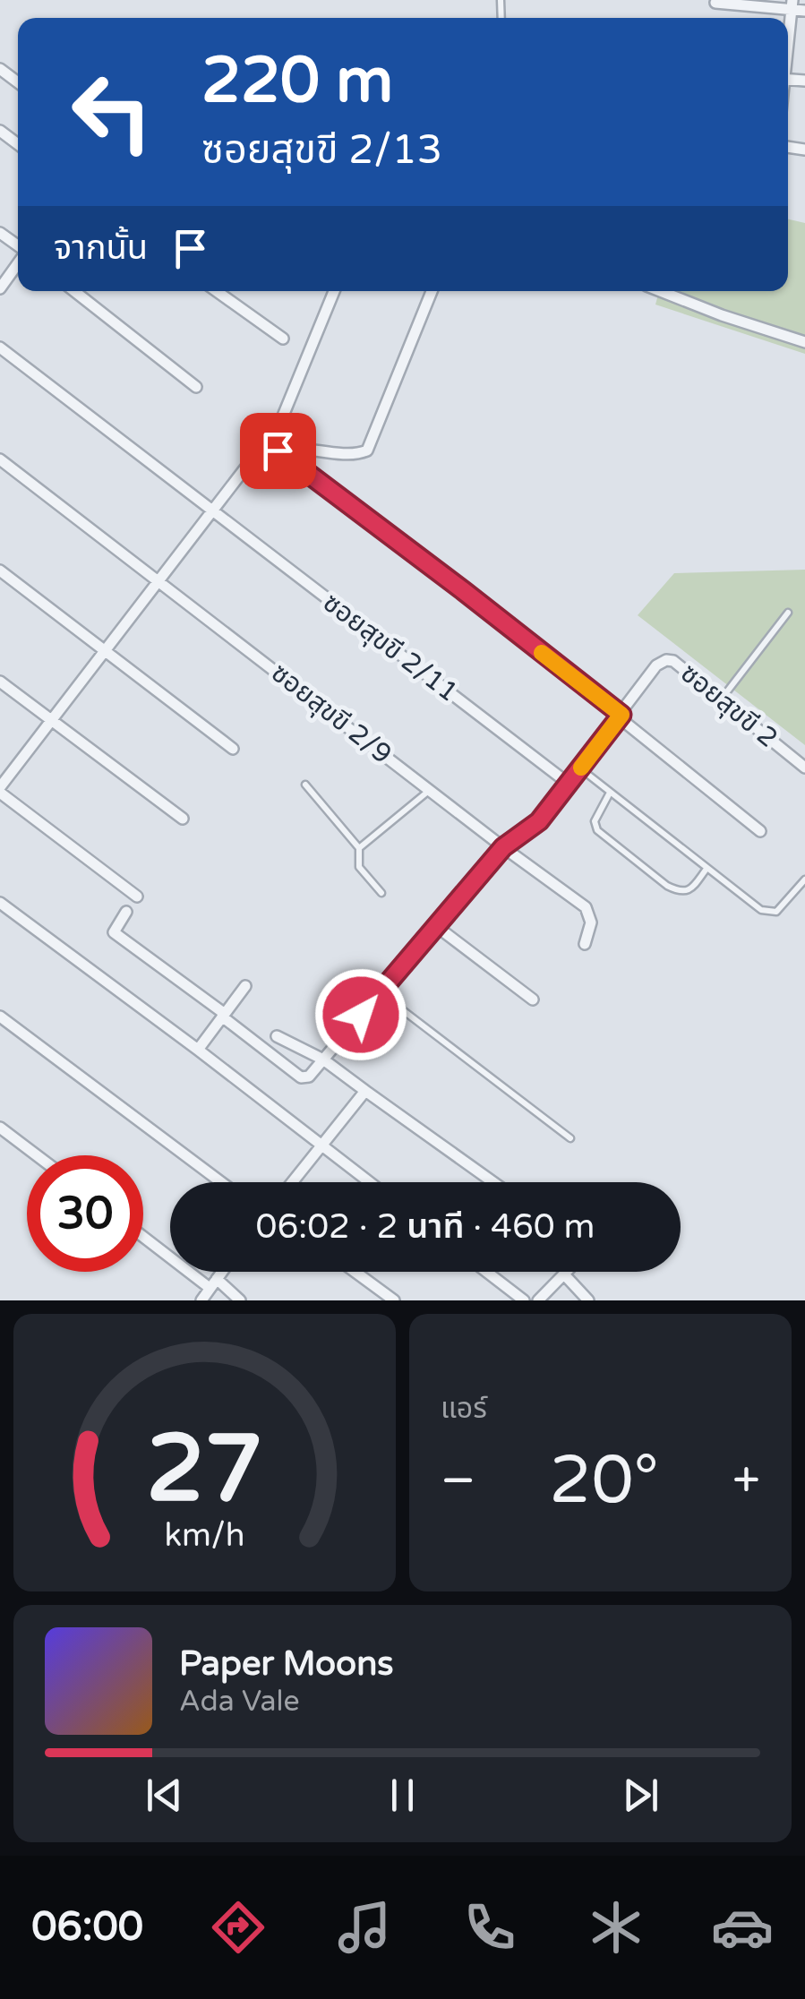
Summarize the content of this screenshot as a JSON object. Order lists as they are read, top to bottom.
{
  "streets": {
    "street": ["ซอยสุขขี 2/11", "ซอยสุขขี 2", "ซอยสุขขี 2/9"]
  },
  "crossings": [
    ["ซอยสุขขี 2/11", "ซอยสุขขี 2"],
    ["ซอยสุขขี 2", "ซอยสุขขี 2/9"]
  ],
  "page": {
    "turn": ["220 m", "ซอยสุขขี 2/13"],
    "then": "จากนั้น",
    "limit": "30",
    "trip": "06:02 · 2 นาที · 460 m",
    "tile": "แอร์",
    "heat": ["−", "20°", "+"],
    "song": ["Paper Moons", "Ada Vale"],
    "tabs": "06:00",
    "gauge": ["27", "km/h"]
  }
}
